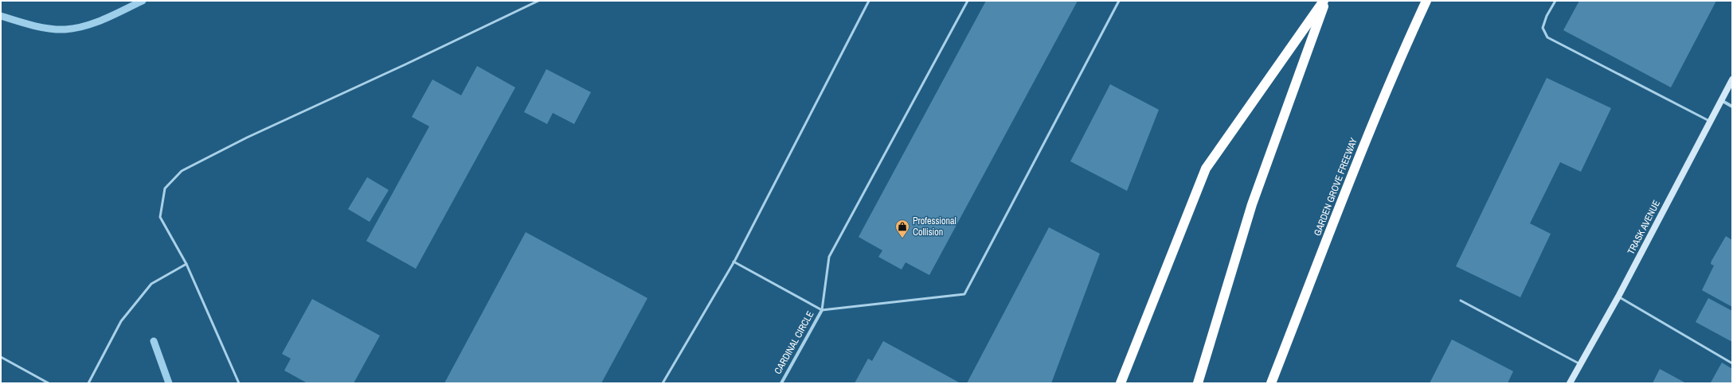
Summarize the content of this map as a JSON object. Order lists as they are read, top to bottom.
{
  "streets": {
    "highway": ["GARDEN GROVE FREEWAY"],
    "main road": ["TRASK AVENUE"],
    "street": ["CARDINAL CIRCLE"]
  },
  "places": {
    "shop": ["Professional Collision"]
  }
}
